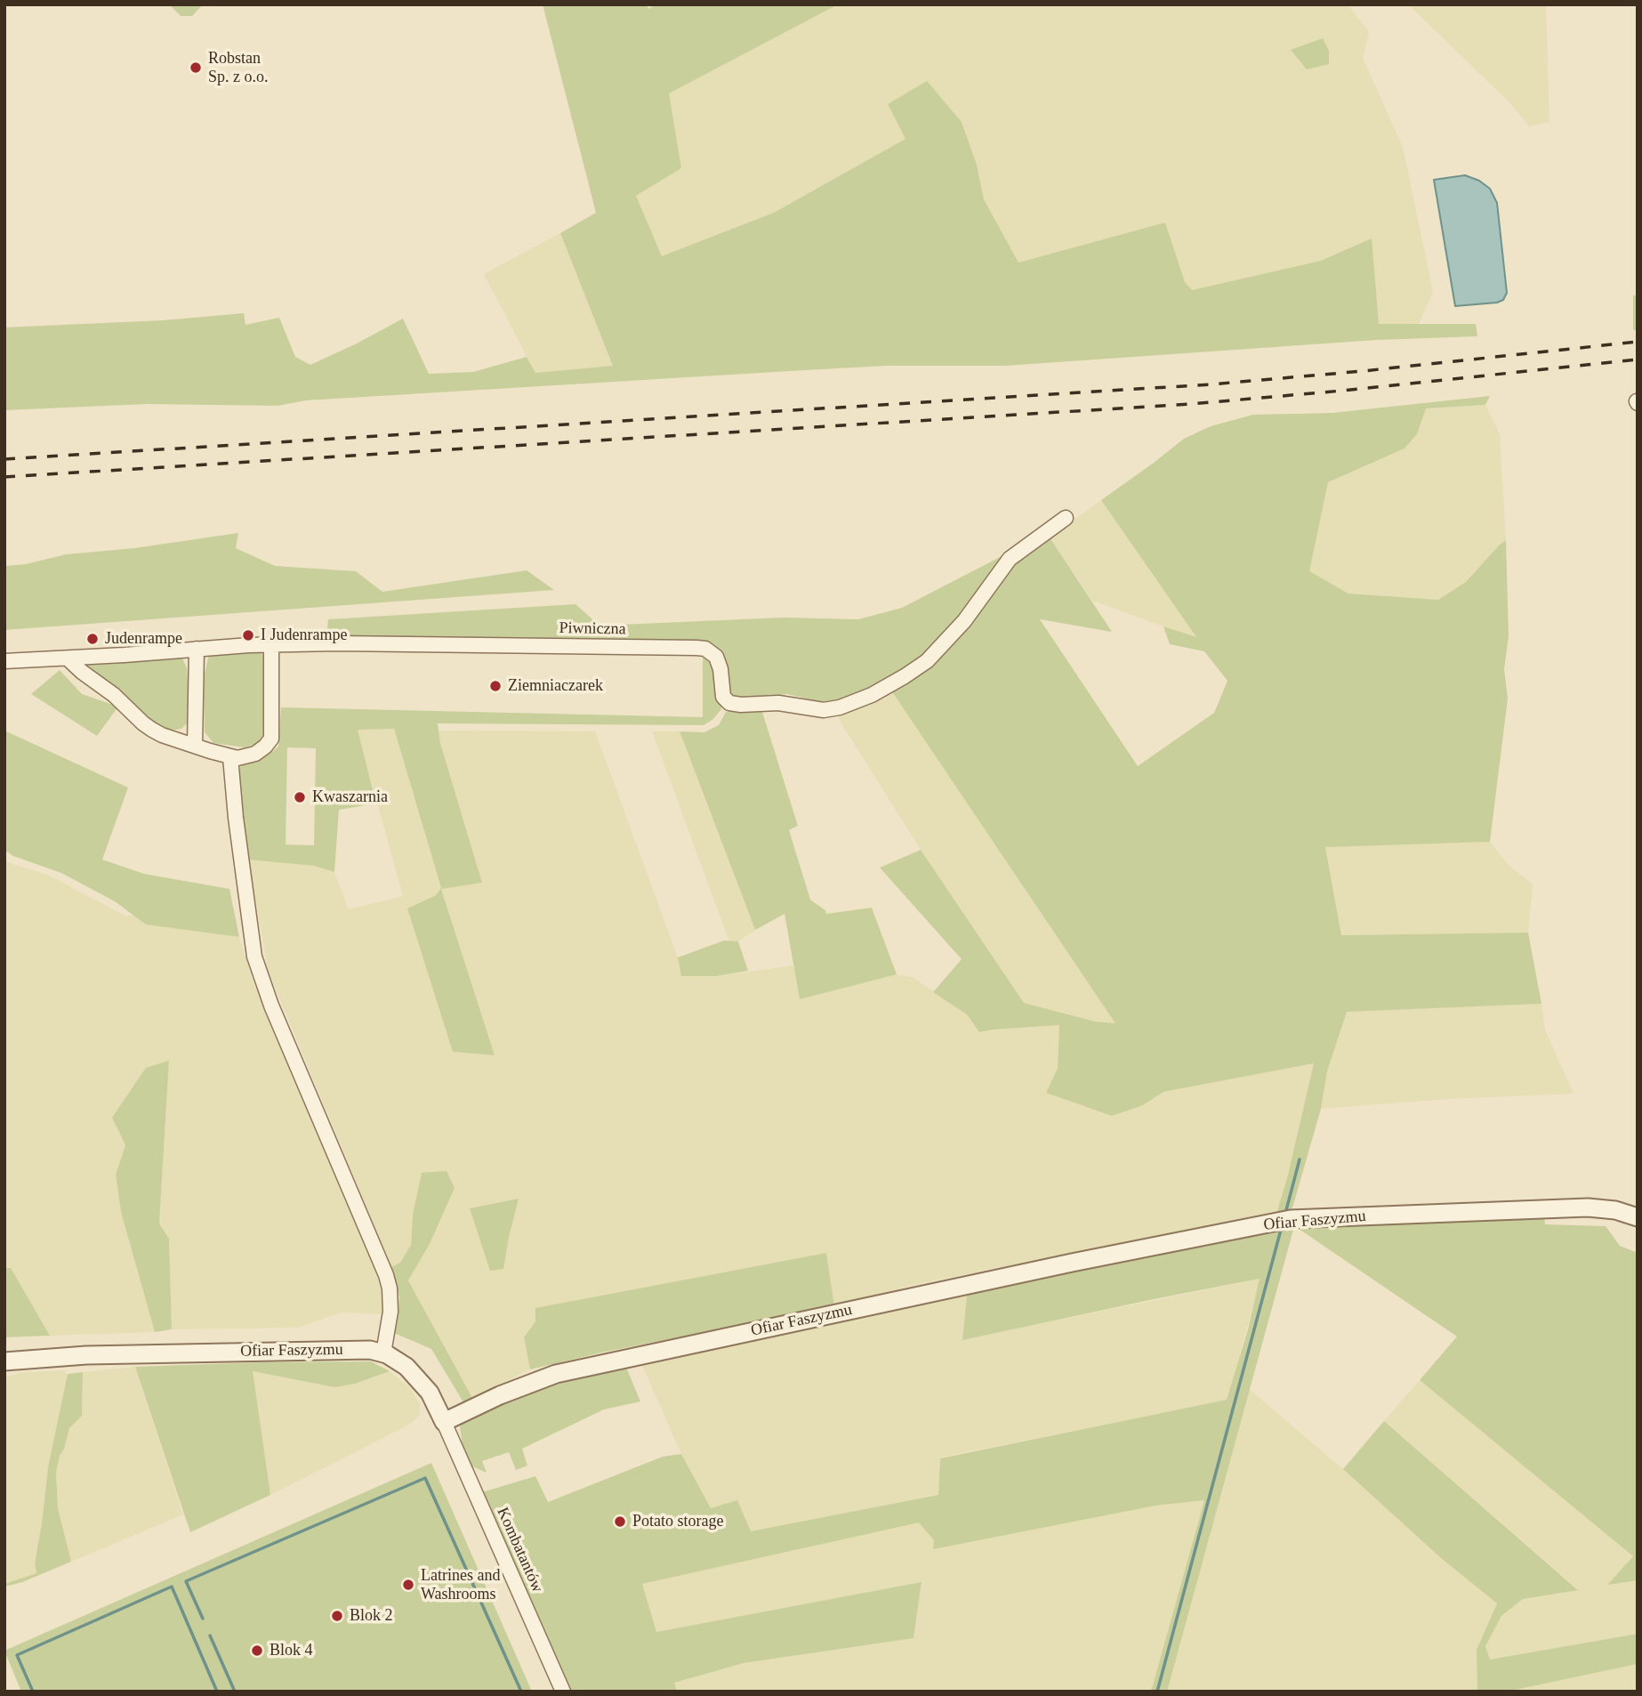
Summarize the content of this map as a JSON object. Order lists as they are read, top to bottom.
{
  "streets": {
    "street": ["Piwniczna", "Ofiar Faszyzmu", "Kombatantów"]
  },
  "crossings": [
    ["Ofiar Faszyzmu", "Kombatantów"]
  ],
  "places": [
    "Robstan Sp. z o.o.",
    "I Judenrampe",
    "Judenrampe",
    "Ziemniaczarek",
    "Kwaszarnia",
    "Potato storage",
    "Latrines and Washrooms",
    "Blok 2",
    "Blok 4"
  ]
}
